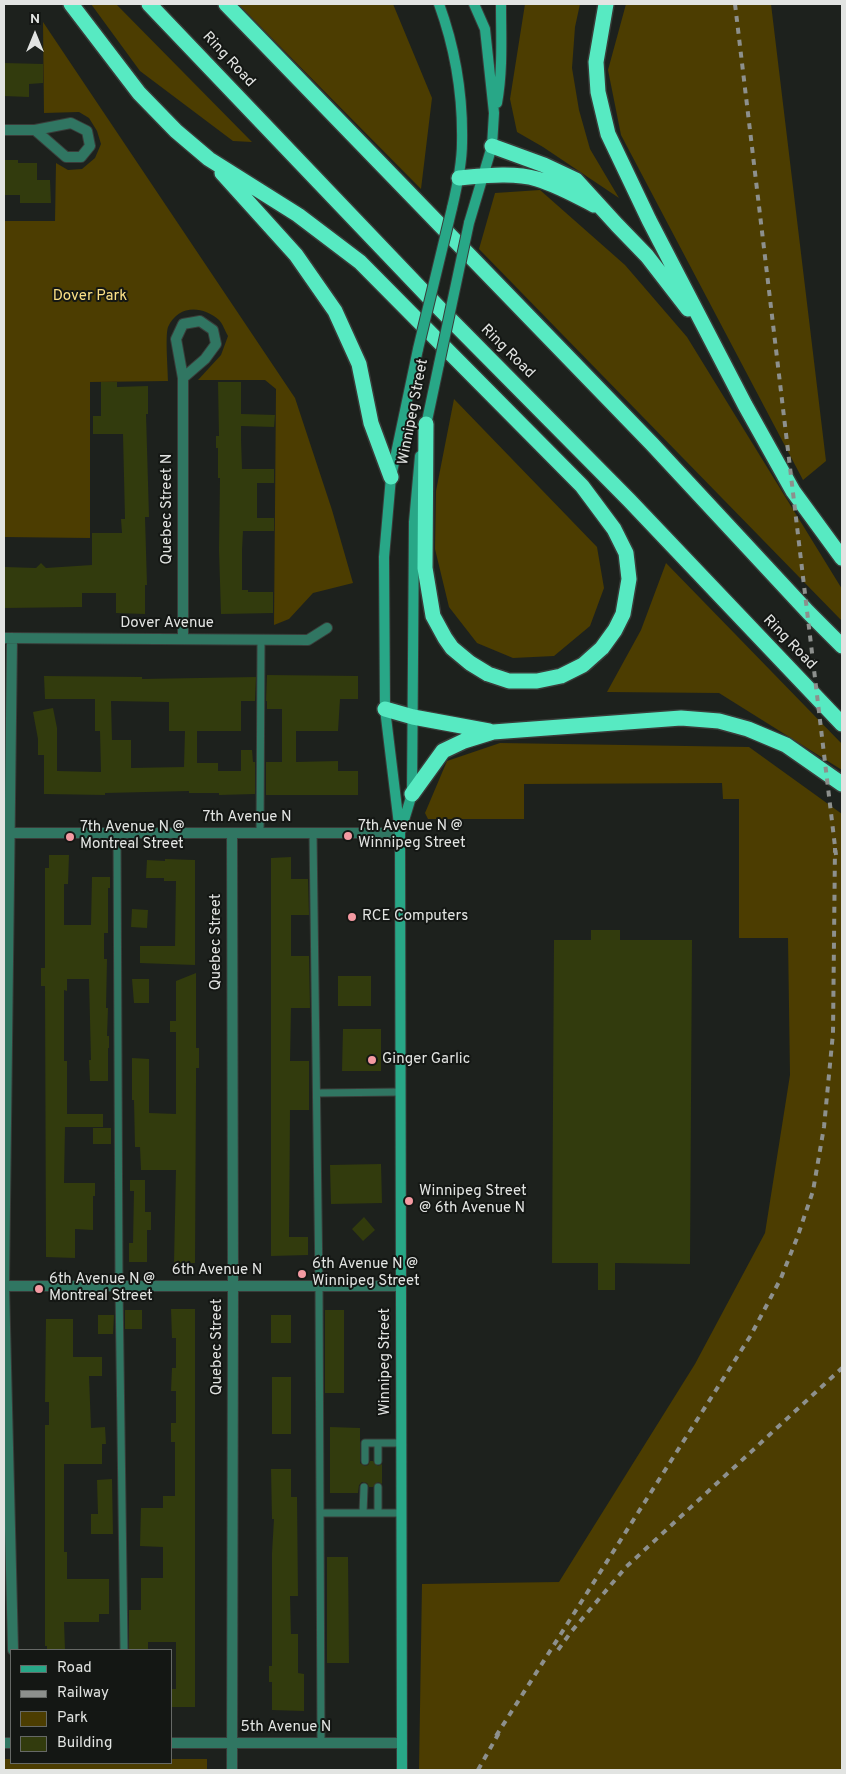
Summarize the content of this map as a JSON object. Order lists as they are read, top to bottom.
{
  "streets": {
    "highway": ["Ring Road"],
    "main road": ["Winnipeg Street"],
    "street": [
      "Quebec Street N",
      "Dover Avenue",
      "7th Avenue N",
      "Quebec Street",
      "6th Avenue N",
      "5th Avenue N"
    ]
  },
  "crossings": [
    ["Winnipeg Street", "7th Avenue N"],
    ["Winnipeg Street", "6th Avenue N"],
    ["Winnipeg Street", "5th Avenue N"],
    ["Quebec Street N", "Dover Avenue"],
    ["7th Avenue N", "Quebec Street"],
    ["Quebec Street", "6th Avenue N"],
    ["Quebec Street", "5th Avenue N"]
  ],
  "parks": ["Dover Park"],
  "places": [
    "7th Avenue N @ Winnipeg Street",
    "7th Avenue N @ Montreal Street",
    "RCE Computers",
    "Ginger Garlic",
    "Winnipeg Street @ 6th Avenue N",
    "6th Avenue N @ Winnipeg Street",
    "6th Avenue N @ Montreal Street"
  ],
  "legend": [
    "Road",
    "Railway",
    "Park",
    "Building"
  ],
  "north": "top"
}
